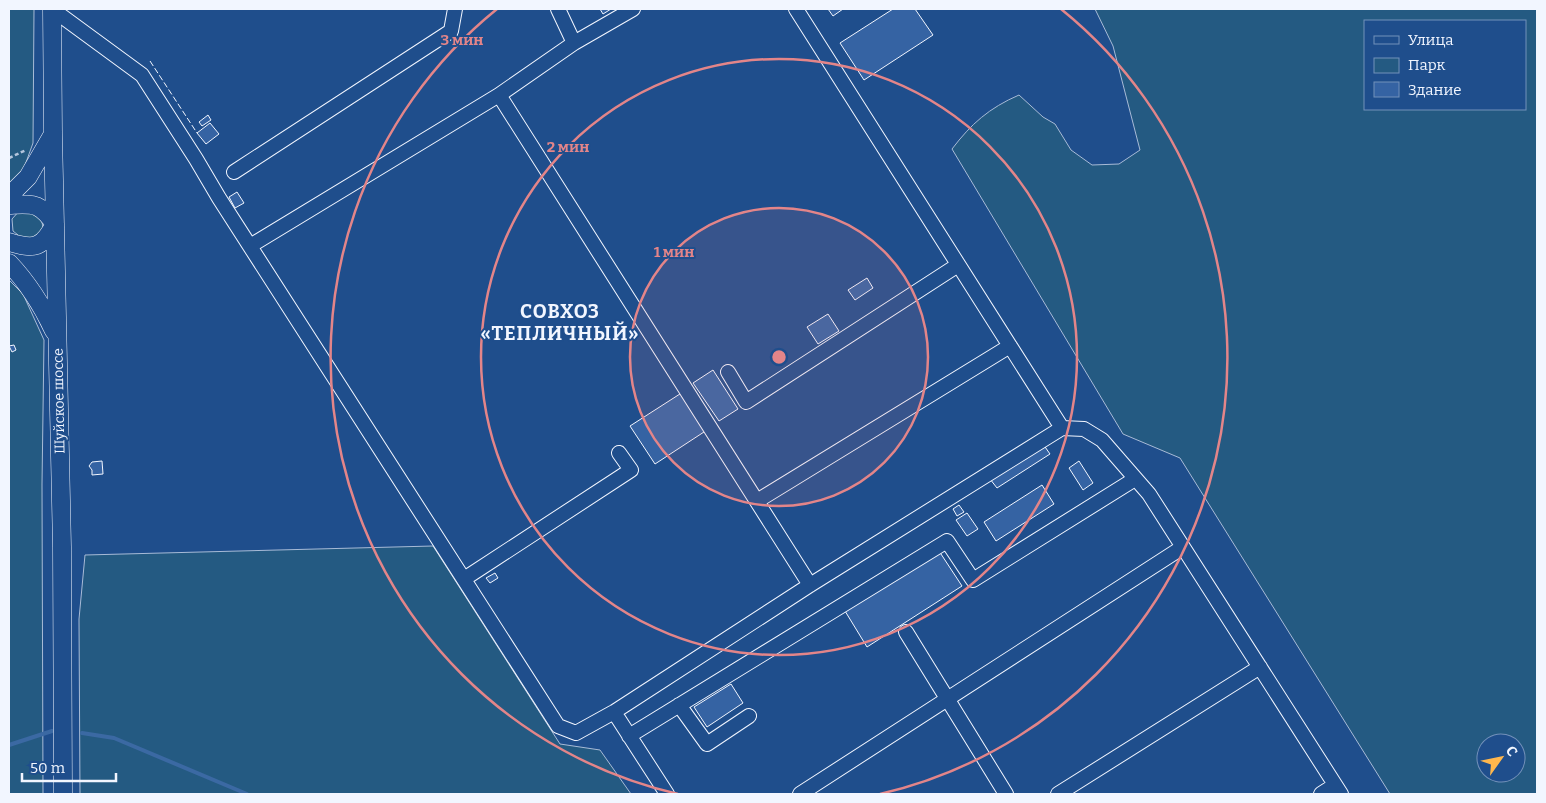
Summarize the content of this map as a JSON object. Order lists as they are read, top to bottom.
{
  "streets": {
    "main road": ["Шуйское шоссе"]
  },
  "districts": ["СОВХОЗ «ТЕПЛИЧНЫЙ»"],
  "legend": ["Улица", "Парк", "Здание"],
  "scale_bar": "50 m",
  "north": "top right",
  "rings": ["3 мин", "2 мин", "1 мин"]
}
